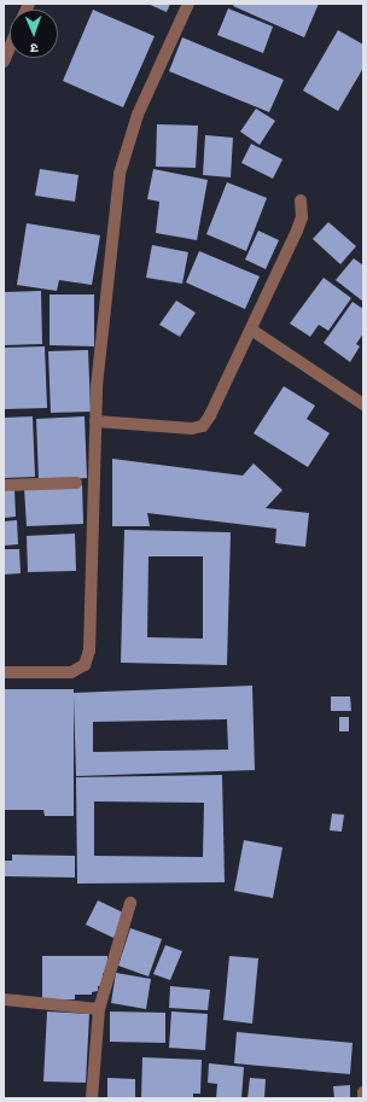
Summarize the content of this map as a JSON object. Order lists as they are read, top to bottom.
{
  "north": "bottom"
}
